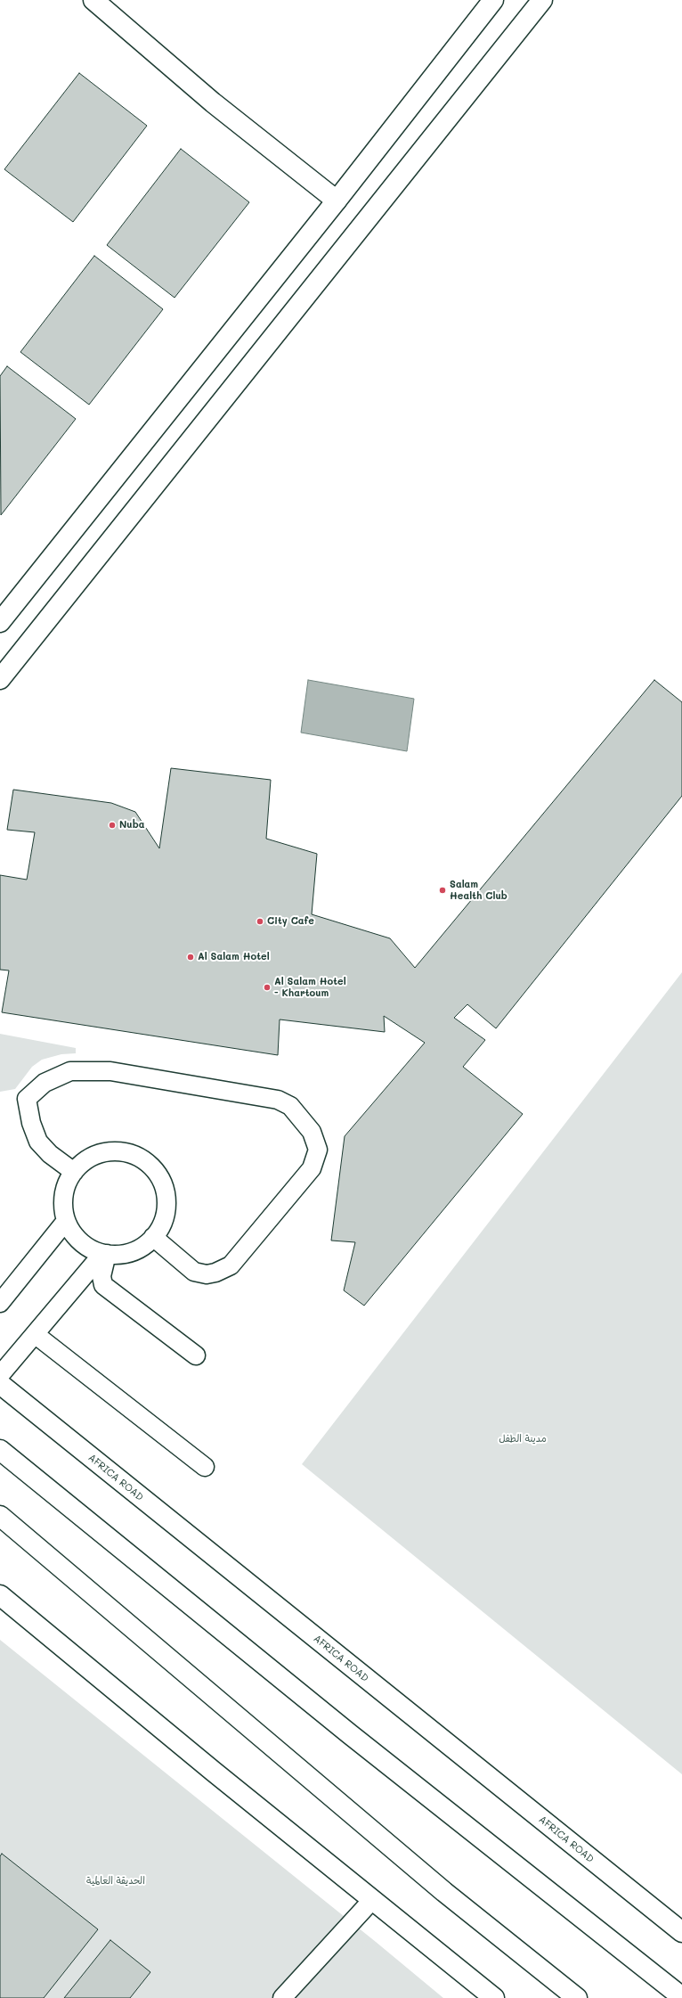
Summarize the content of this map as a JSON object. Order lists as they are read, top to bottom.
{
  "streets": {
    "main road": ["AFRICA ROAD"]
  },
  "parks": ["مدينة الطفل", "الحديقة العالمية"],
  "places": [
    "Nuba",
    "Salam Health Club",
    "City Cafe",
    "Al Salam Hotel",
    "Al Salam Hotel - Khartoum"
  ]
}
